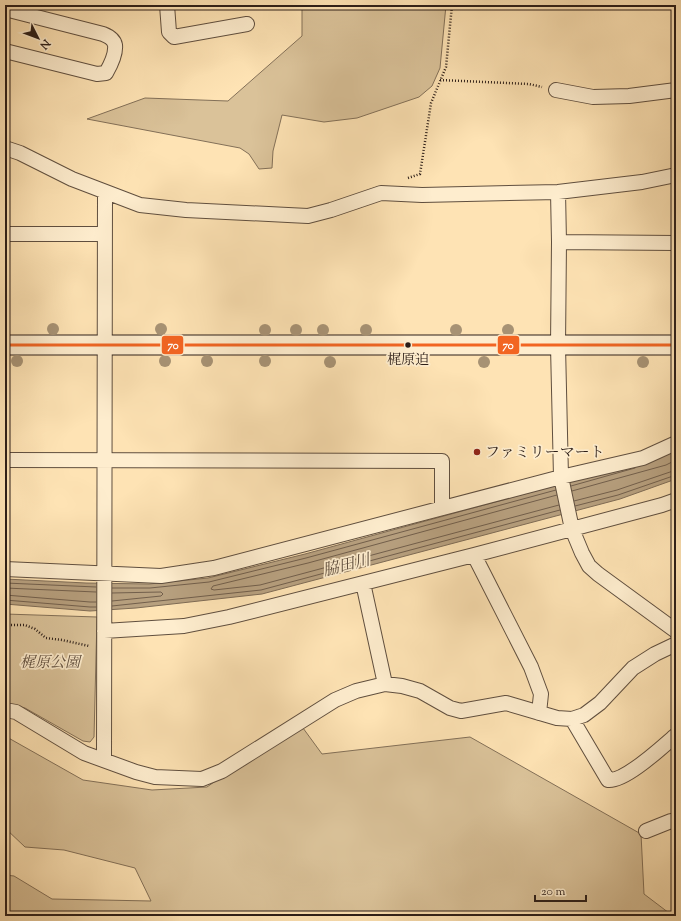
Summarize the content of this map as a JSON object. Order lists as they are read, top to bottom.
{
  "water": ["脇田川"],
  "parks": ["梶原公園"],
  "places": ["梶原迫", "ファミリーマート"],
  "lines": ["transit line 70"],
  "scale_bar": "20 m",
  "north": "bottom right"
}
